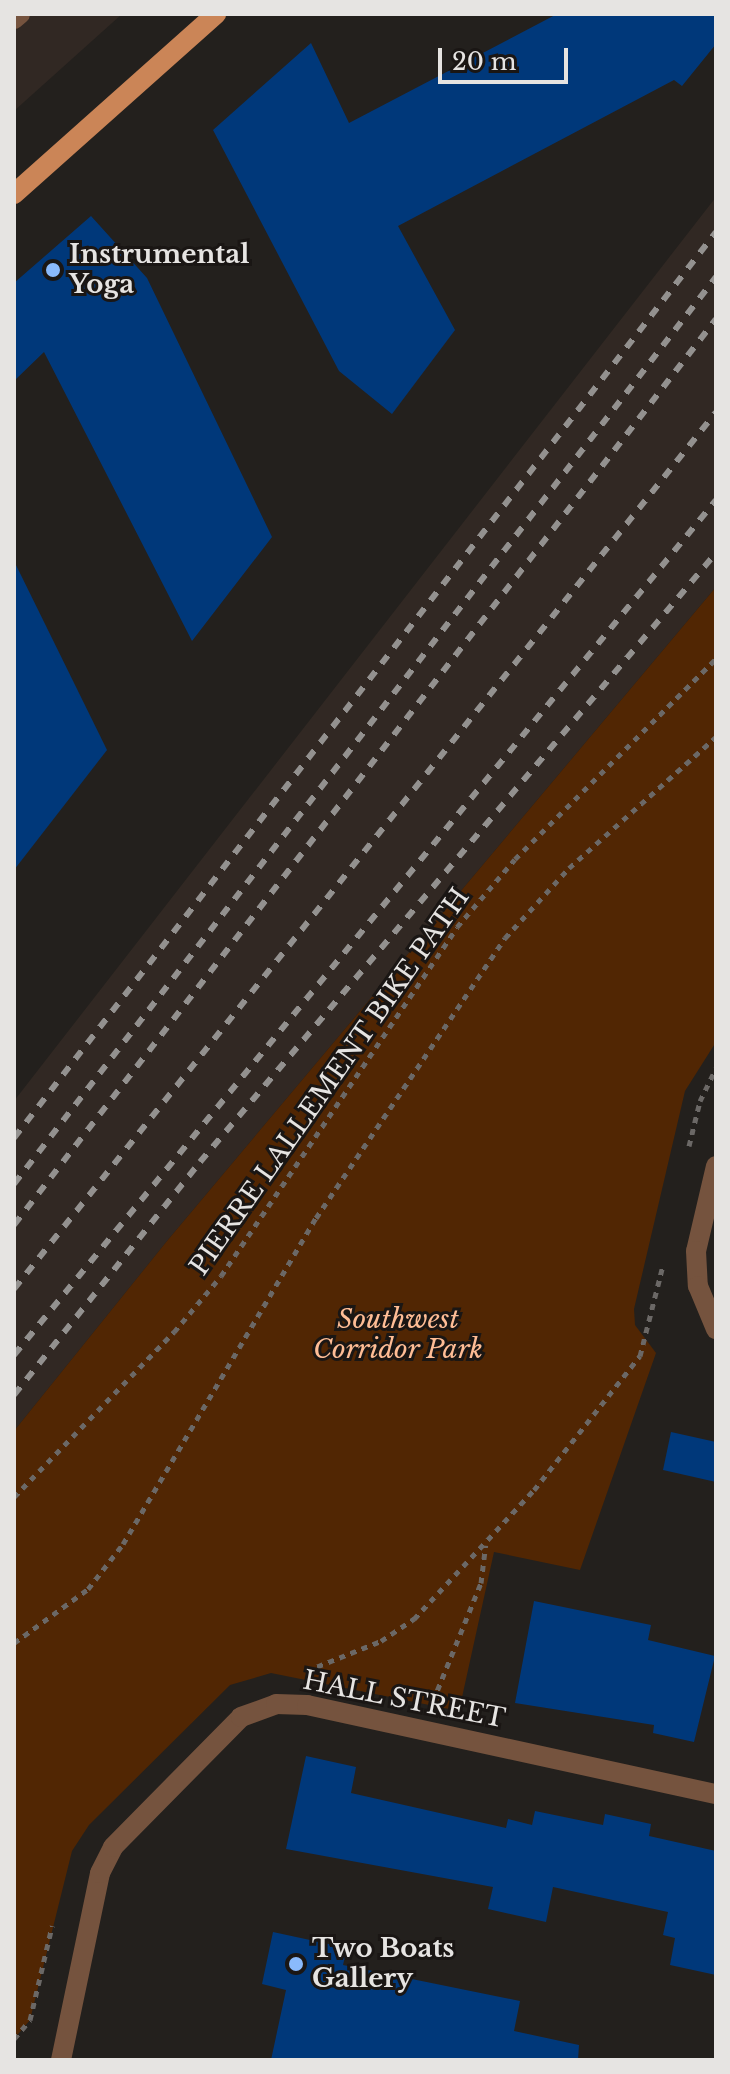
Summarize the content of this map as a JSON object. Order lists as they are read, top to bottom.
{
  "streets": {
    "street": ["HALL STREET"],
    "path": ["PIERRE LALLEMENT BIKE PATH"]
  },
  "parks": ["Southwest Corridor Park"],
  "places": ["Instrumental Yoga", "Two Boats Gallery"],
  "scale_bar": "20 m"
}
